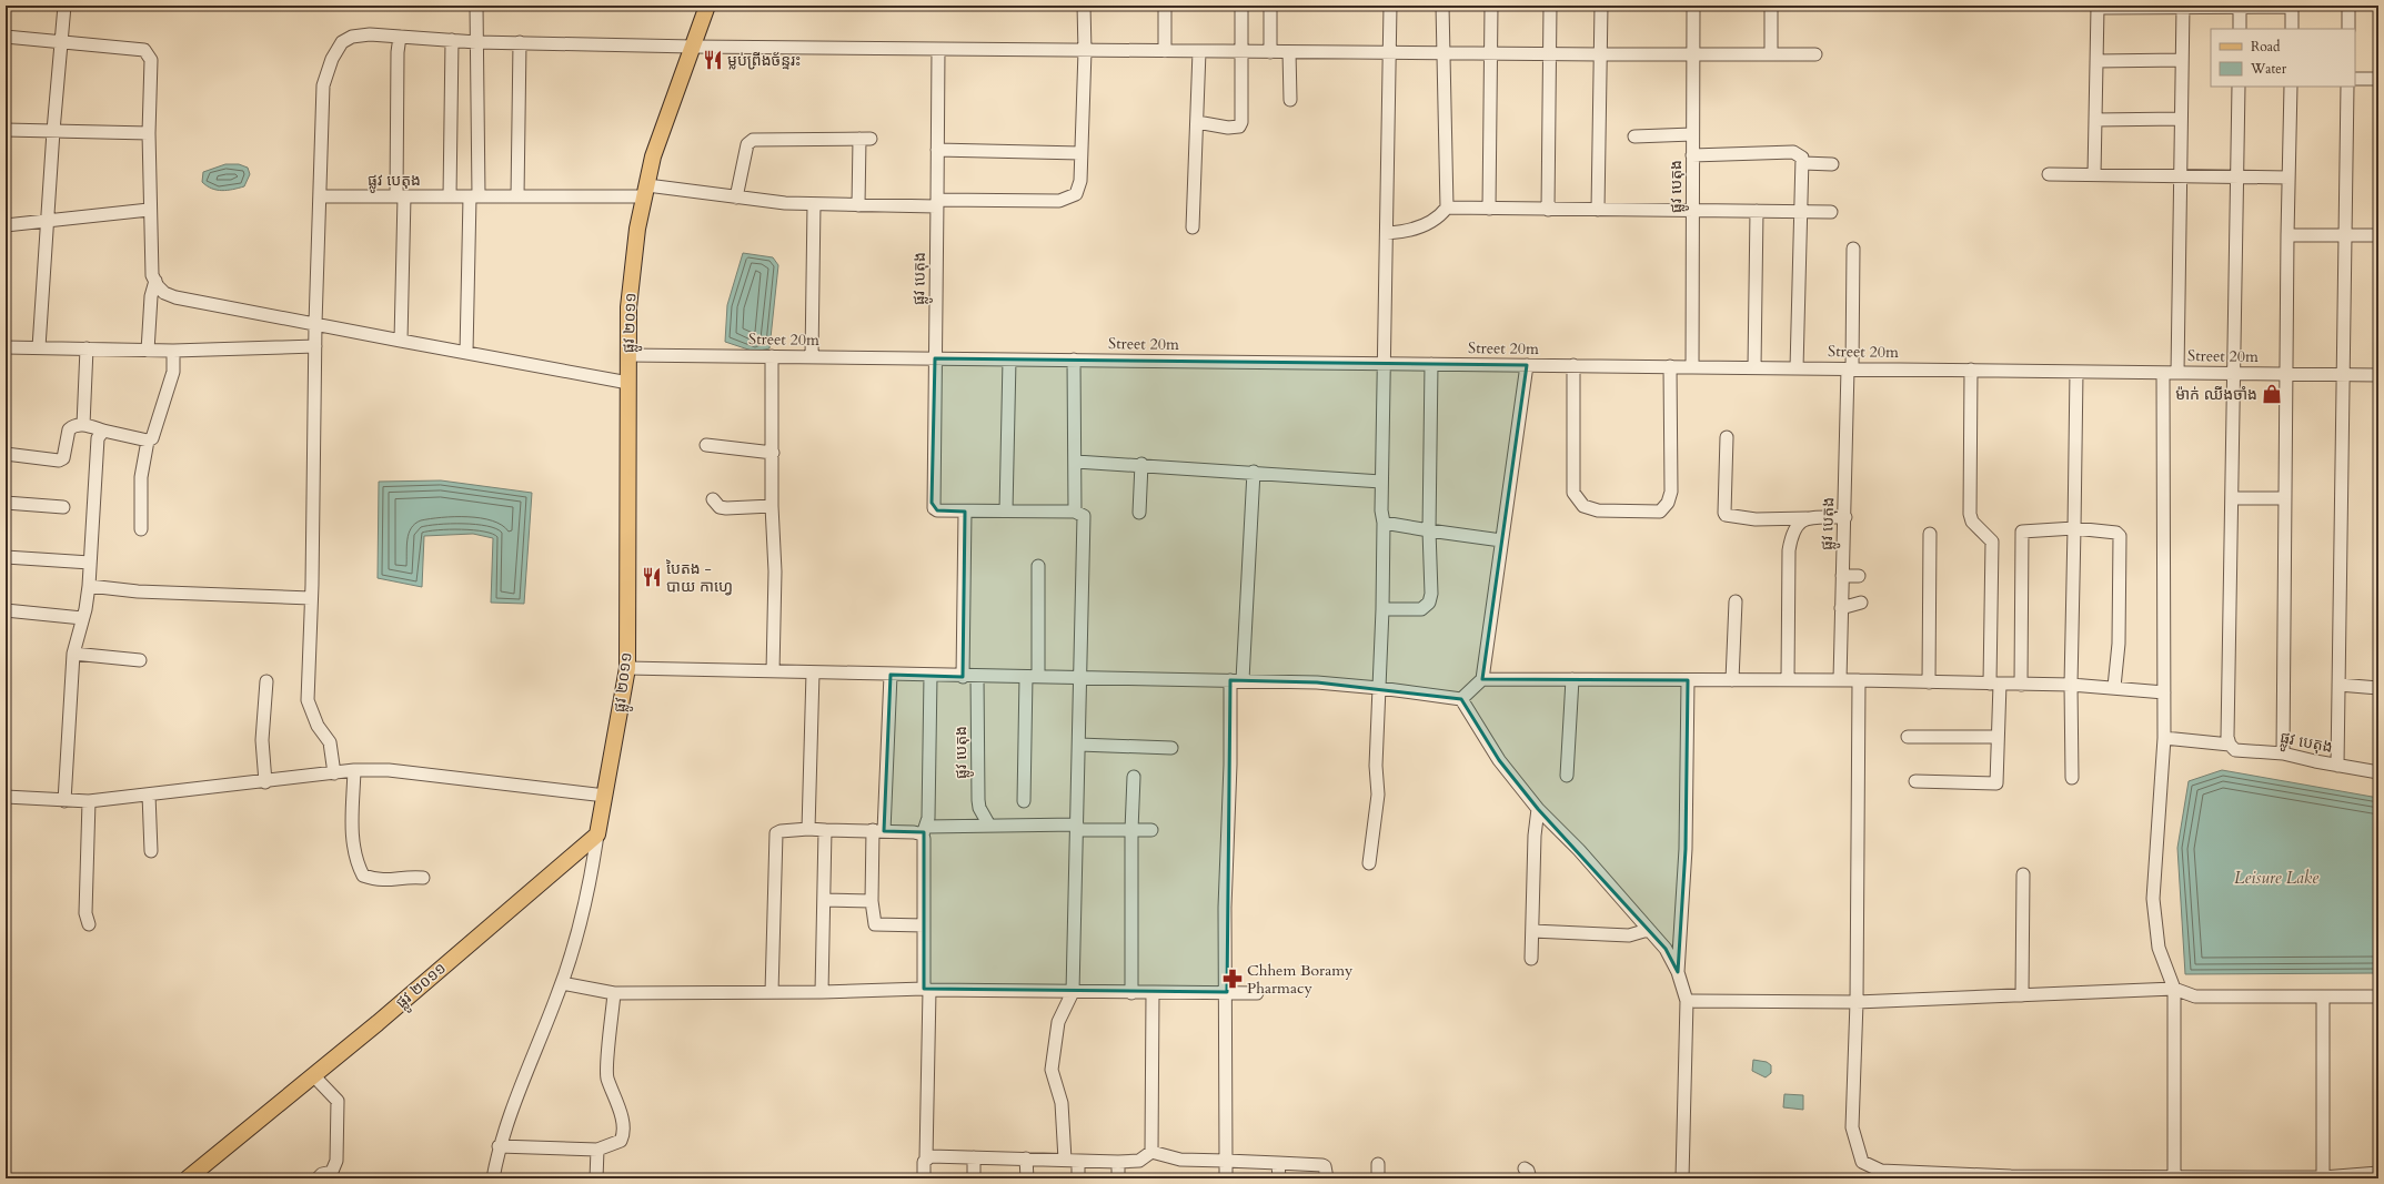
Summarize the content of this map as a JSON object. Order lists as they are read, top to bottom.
{
  "streets": {
    "main road": ["ផ្លូវ ២០១១"],
    "street": ["ផ្លូវ បេតុង", "Street 20m"]
  },
  "crossings": [
    ["ផ្លូវ បេតុង", "ផ្លូវ ២០១១"],
    ["ផ្លូវ បេតុង", "Street 20m"],
    ["ផ្លូវ ២០១១", "Street 20m"]
  ],
  "water": ["Leisure Lake"],
  "places": {
    "restaurant": ["ម្លប់ព្រីងច័ន្ទរះ", "បៃតង - បាយ កាហ្វេ"],
    "shop": ["ម៉ាក់ ឈីងចាំង"],
    "pharmacy": ["Chhem Boramy Pharmacy"]
  },
  "legend": ["Road", "Water"]
}
